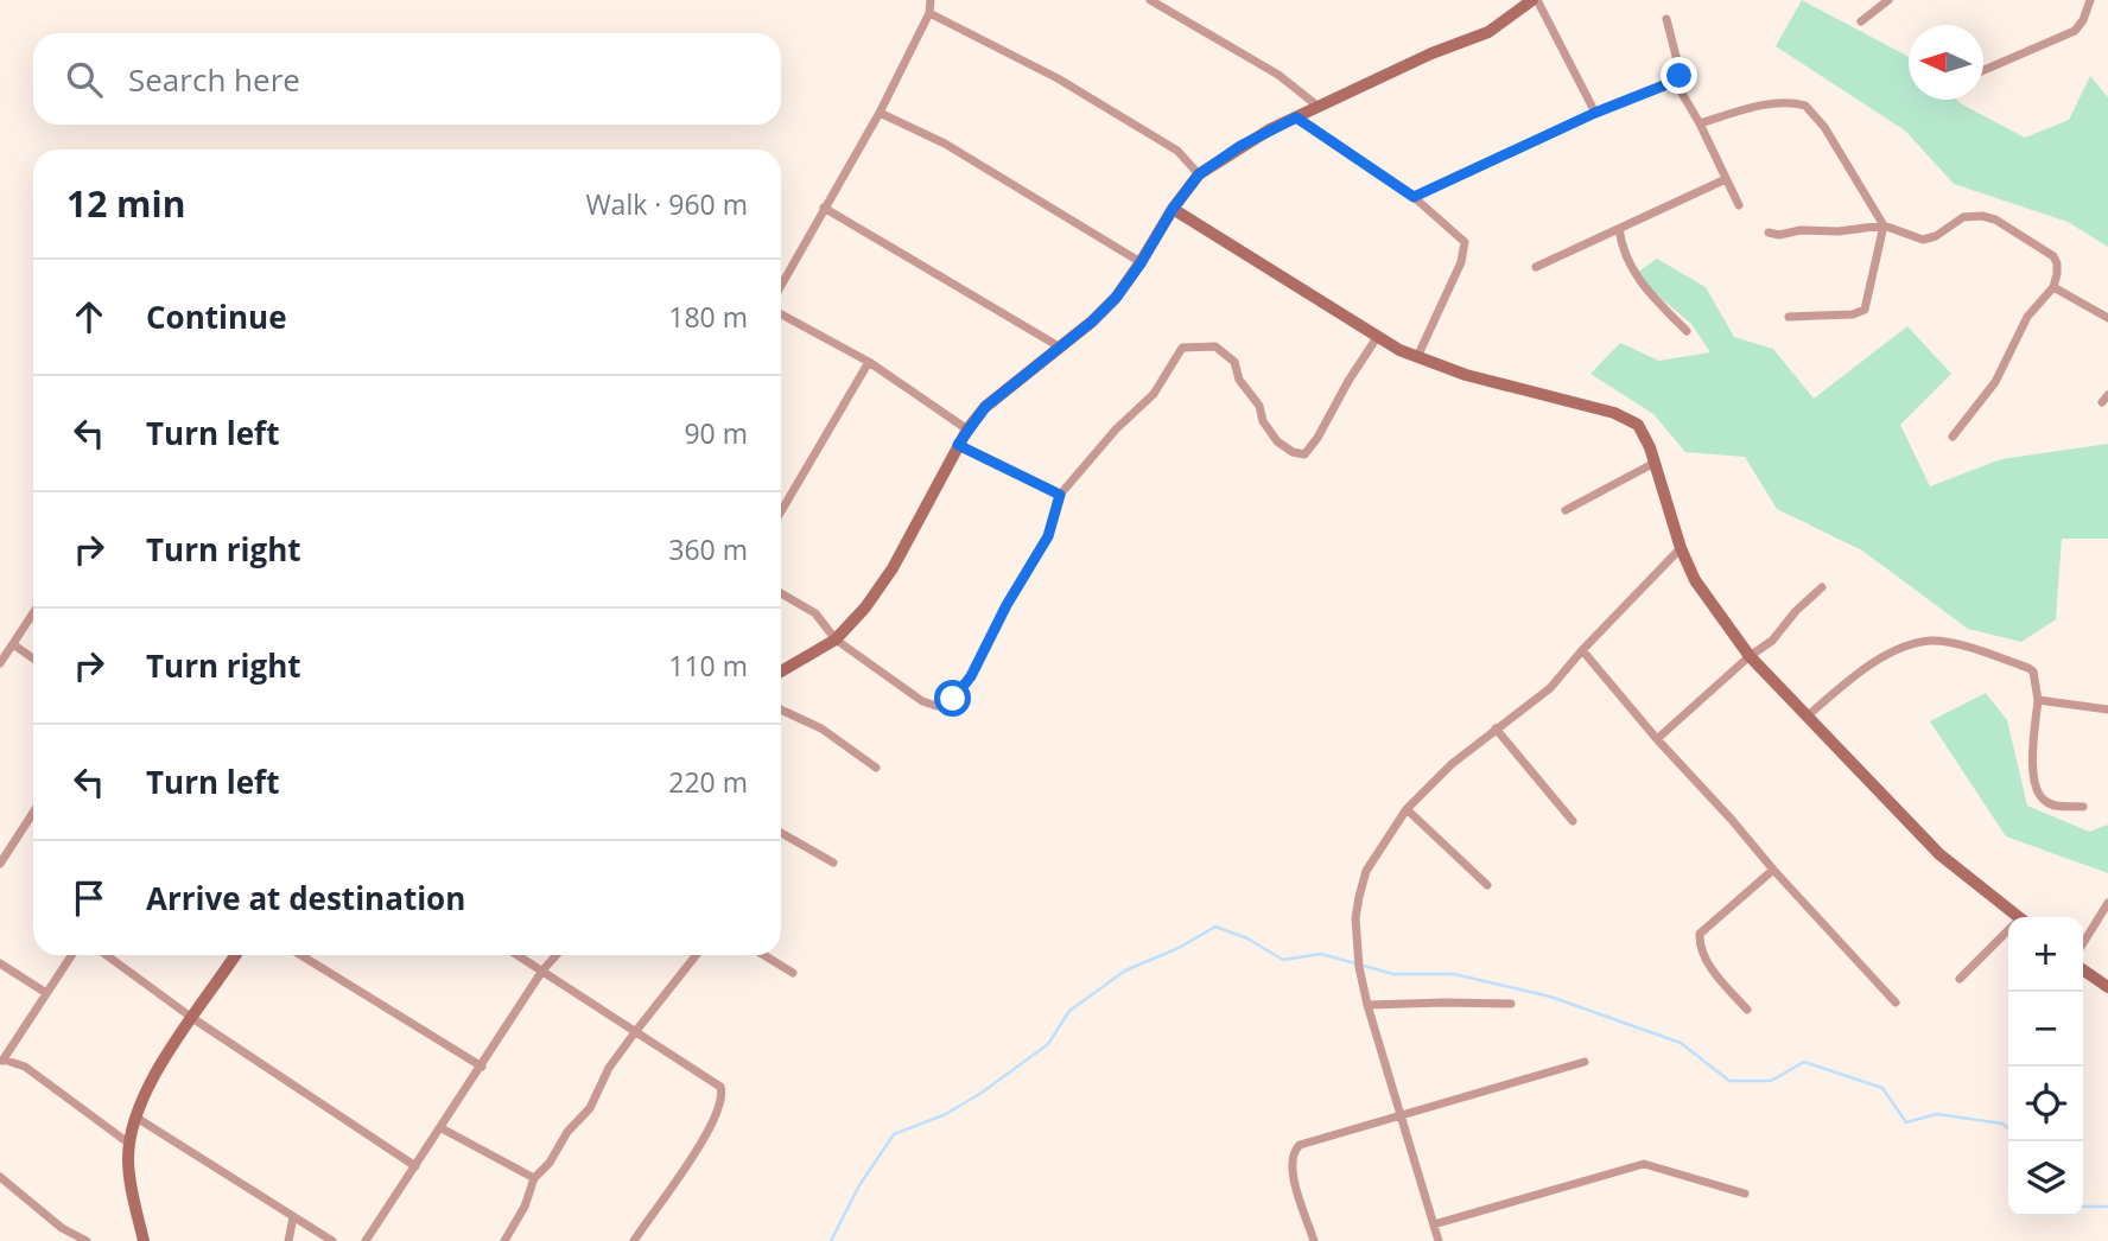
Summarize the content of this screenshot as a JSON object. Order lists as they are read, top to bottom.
{
  "north": "left",
  "page": {
    "search": "Search here",
    "heading": ["12 min", "Walk · 960 m"],
    "list": [
      ["Continue", "180 m"],
      ["Turn left", "90 m"],
      ["Turn right", "360 m"],
      ["Turn right", "110 m"],
      ["Turn left", "220 m"],
      "Arrive at destination"
    ],
    "map_buttons": ["+", "−"]
  }
}
